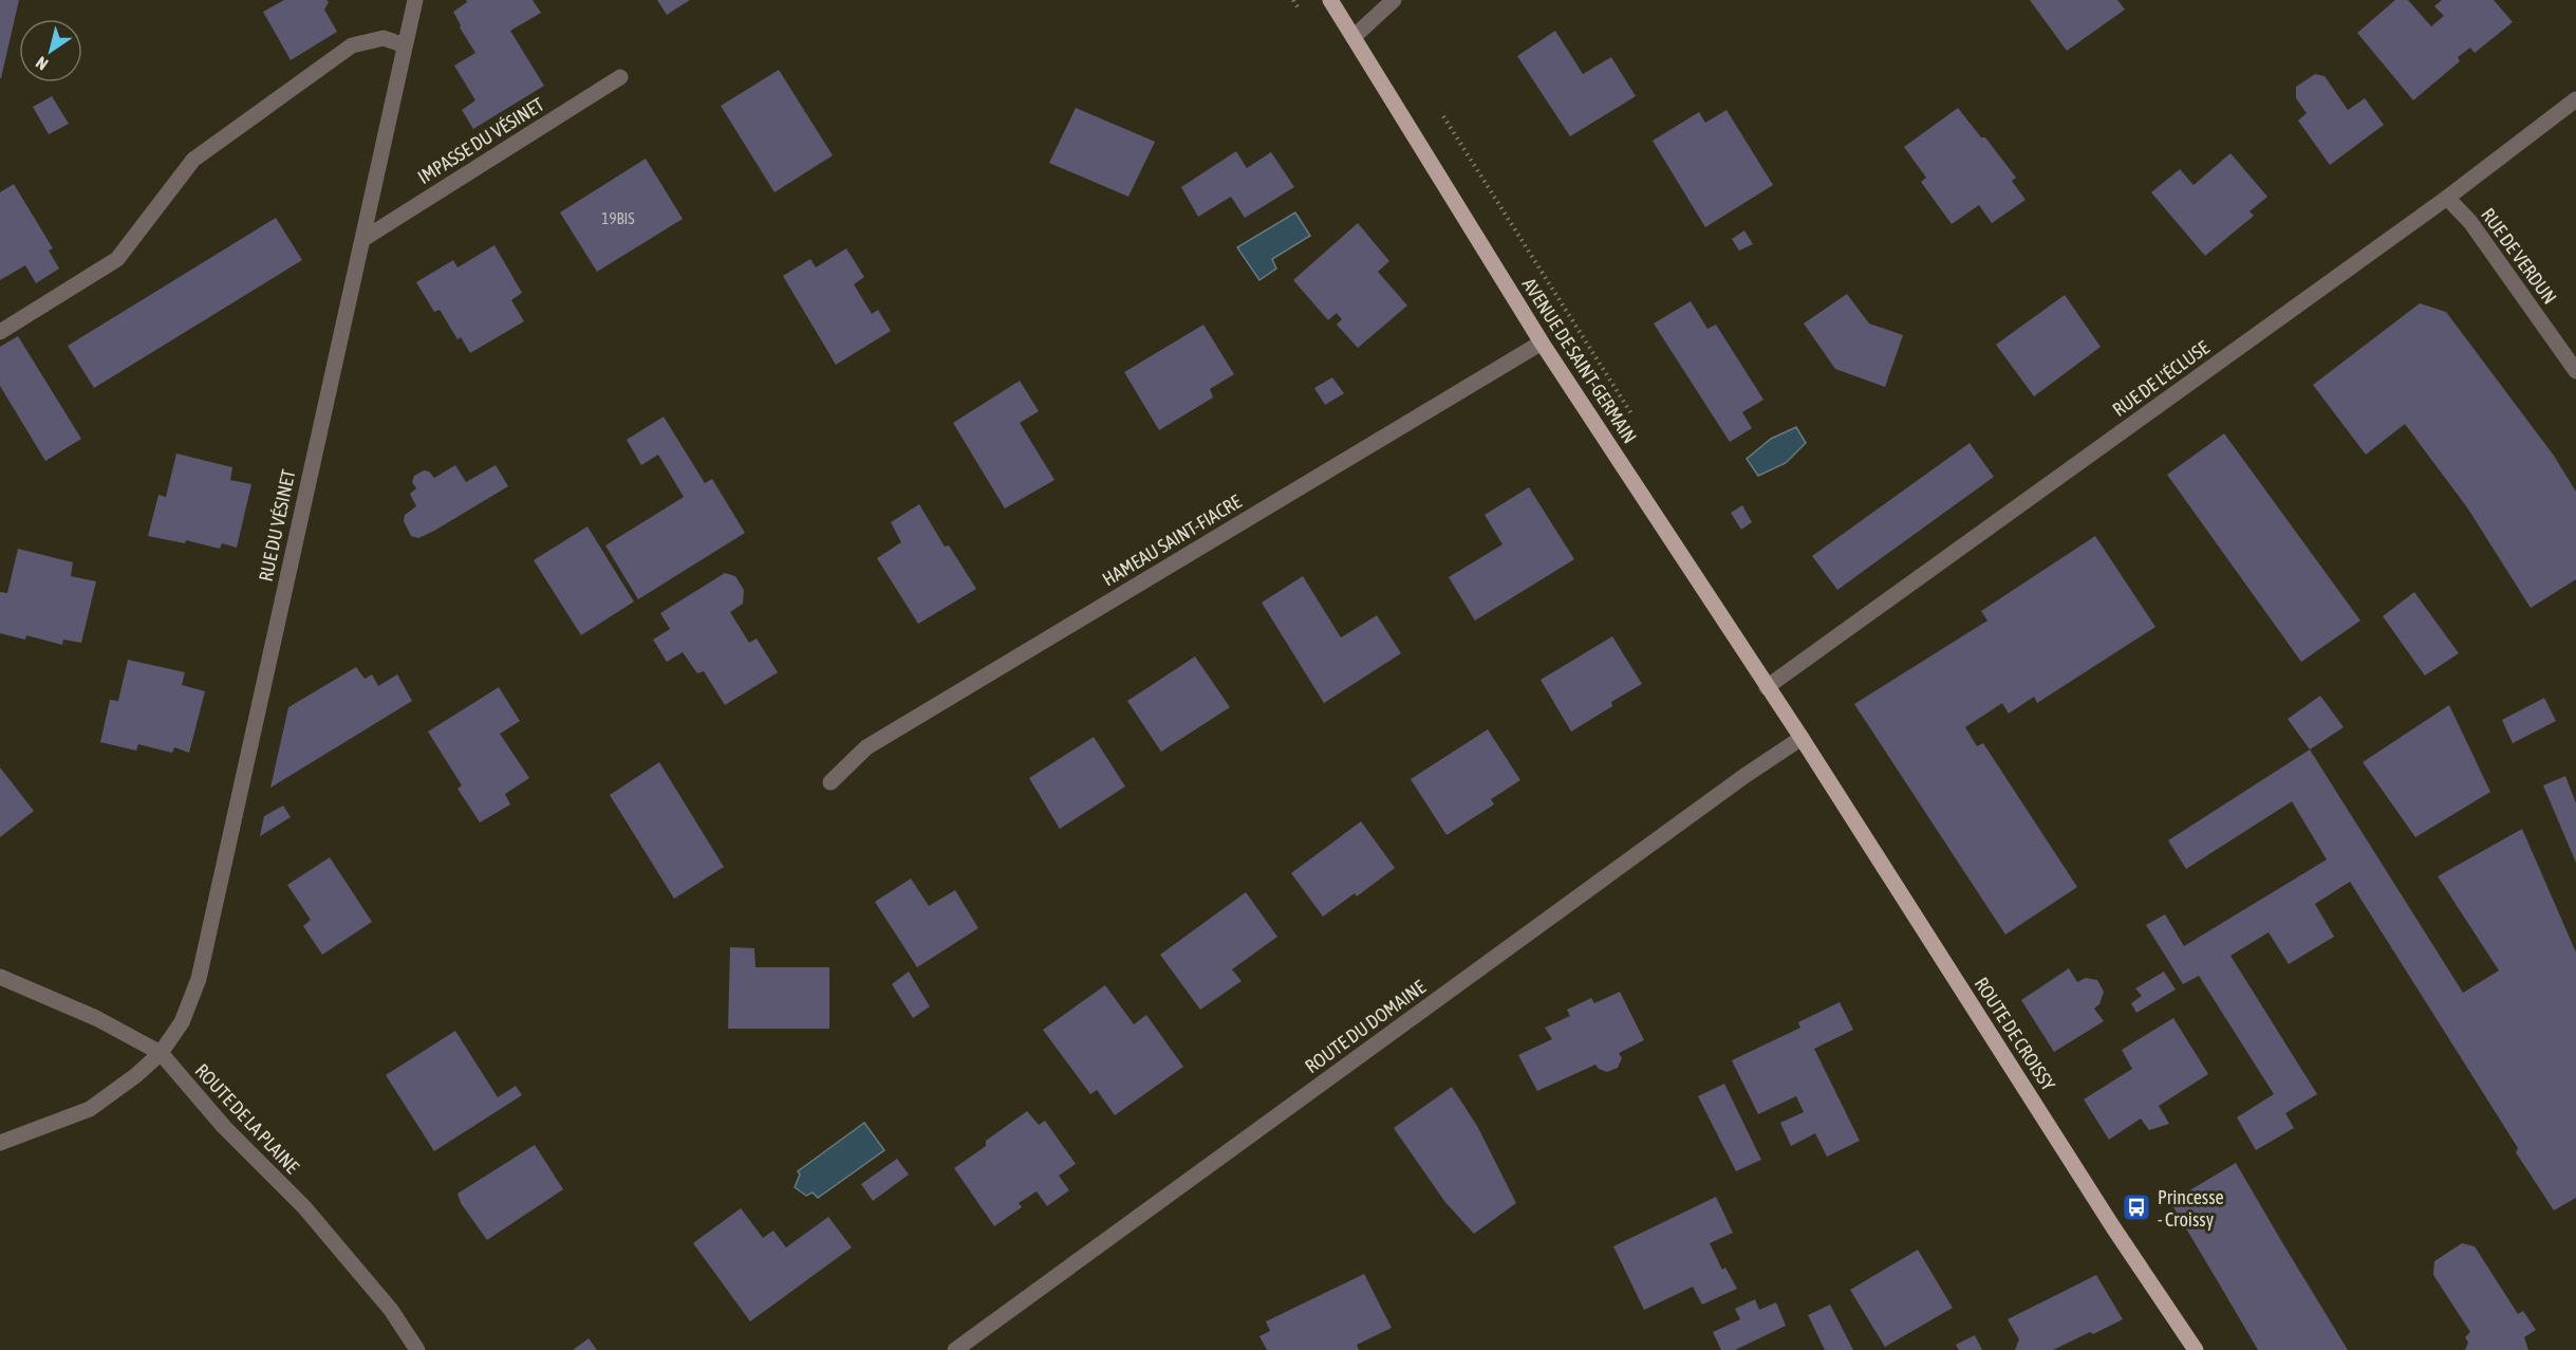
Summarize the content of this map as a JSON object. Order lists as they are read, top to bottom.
{
  "streets": {
    "main road": ["AVENUE DE SAINT-GERMAIN", "ROUTE DE CROISSY"],
    "street": [
      "IMPASSE DU VÉSINET",
      "RUE DE VERDUN",
      "RUE DE L'ÉCLUSE",
      "RUE DU VÉSINET",
      "HAMEAU SAINT-FIACRE",
      "ROUTE DU DOMAINE",
      "ROUTE DE LA PLAINE"
    ]
  },
  "crossings": [
    ["IMPASSE DU VÉSINET", "RUE DU VÉSINET"],
    ["RUE DE VERDUN", "RUE DE L'ÉCLUSE"],
    ["AVENUE DE SAINT-GERMAIN", "RUE DE L'ÉCLUSE"],
    ["AVENUE DE SAINT-GERMAIN", "HAMEAU SAINT-FIACRE"],
    ["AVENUE DE SAINT-GERMAIN", "ROUTE DU DOMAINE"],
    ["AVENUE DE SAINT-GERMAIN", "ROUTE DE CROISSY"],
    ["RUE DU VÉSINET", "ROUTE DE LA PLAINE"],
    ["ROUTE DU DOMAINE", "ROUTE DE CROISSY"]
  ],
  "places": {
    "bus stop": ["Princesse - Croissy"]
  },
  "house_numbers": ["19BIS"],
  "north": "bottom left"
}
